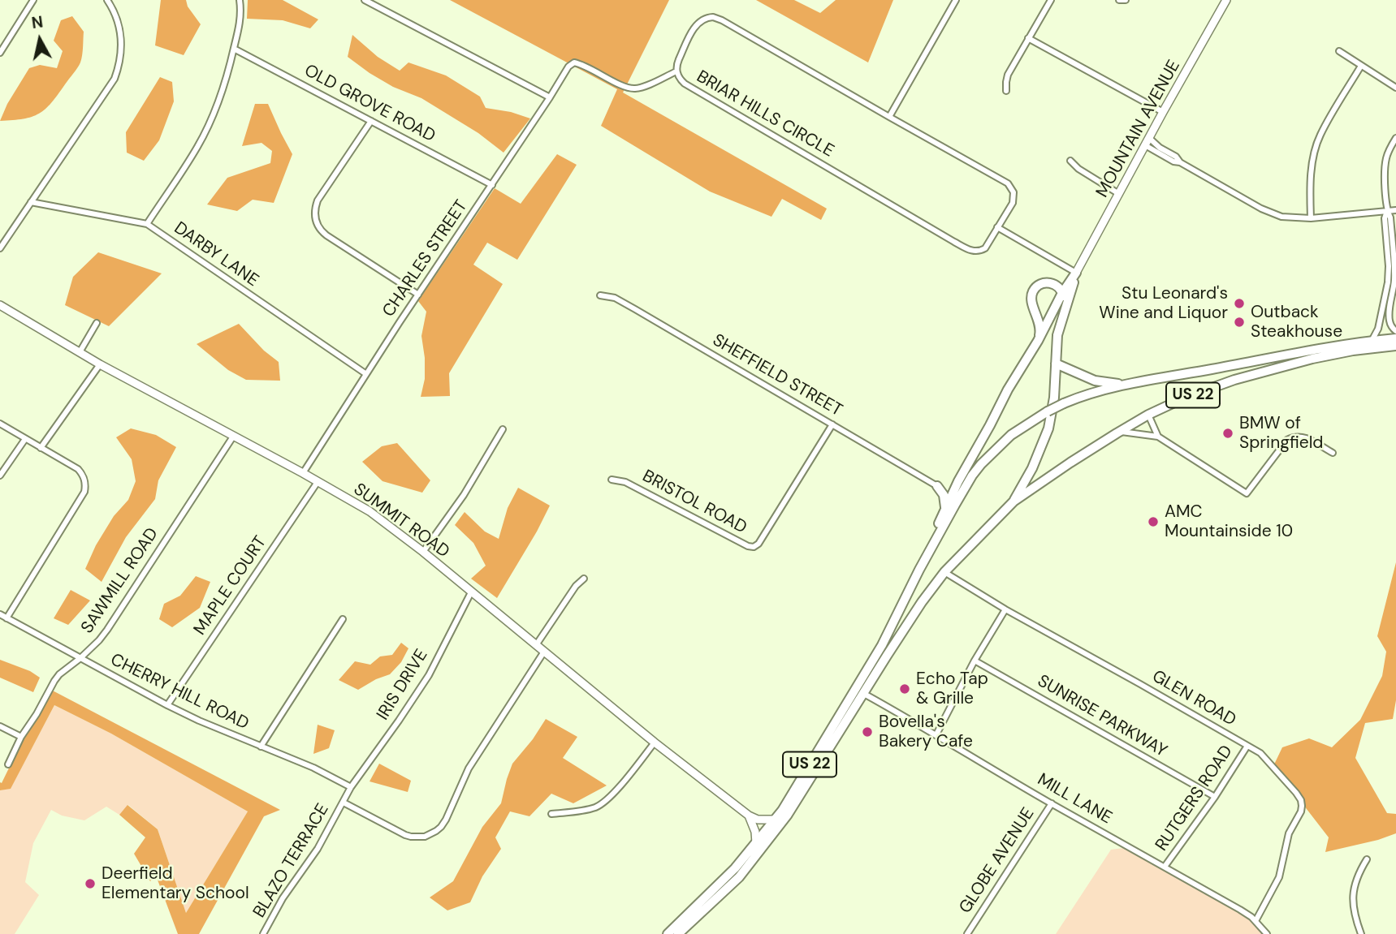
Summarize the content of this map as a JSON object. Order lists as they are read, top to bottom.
{
  "streets": {
    "highway": ["US 22"],
    "main road": ["MOUNTAIN AVENUE", "SUMMIT ROAD"],
    "street": [
      "OLD GROVE ROAD",
      "BRIAR HILLS CIRCLE",
      "DARBY LANE",
      "CHARLES STREET",
      "SHEFFIELD STREET",
      "BRISTOL ROAD",
      "SAWMILL ROAD",
      "MAPLE COURT",
      "IRIS DRIVE",
      "CHERRY HILL ROAD",
      "GLEN ROAD",
      "SUNRISE PARKWAY",
      "RUTGERS ROAD",
      "MILL LANE",
      "BLAZO TERRACE",
      "GLOBE AVENUE"
    ]
  },
  "crossings": [
    ["OLD GROVE ROAD", "CHARLES STREET"],
    ["BRIAR HILLS CIRCLE", "CHARLES STREET"],
    ["DARBY LANE", "CHARLES STREET"],
    ["CHARLES STREET", "SUMMIT ROAD"],
    ["SHEFFIELD STREET", "BRISTOL ROAD"],
    ["US 22", "GLEN ROAD"],
    ["US 22", "MILL LANE"],
    ["SUMMIT ROAD", "SAWMILL ROAD"],
    ["SUMMIT ROAD", "MAPLE COURT"],
    ["SUMMIT ROAD", "IRIS DRIVE"],
    ["SAWMILL ROAD", "CHERRY HILL ROAD"],
    ["MAPLE COURT", "CHERRY HILL ROAD"],
    ["IRIS DRIVE", "CHERRY HILL ROAD"],
    ["IRIS DRIVE", "BLAZO TERRACE"],
    ["GLEN ROAD", "RUTGERS ROAD"],
    ["GLEN ROAD", "MILL LANE"],
    ["SUNRISE PARKWAY", "RUTGERS ROAD"],
    ["RUTGERS ROAD", "MILL LANE"],
    ["MILL LANE", "GLOBE AVENUE"]
  ],
  "places": [
    "Stu Leonard's Wine and Liquor",
    "Outback Steakhouse",
    "BMW of Springfield",
    "AMC Mountainside 10",
    "Echo Tap & Grille",
    "Bovella's Bakery Cafe",
    "Deerfield Elementary School"
  ],
  "north": "top"
}
